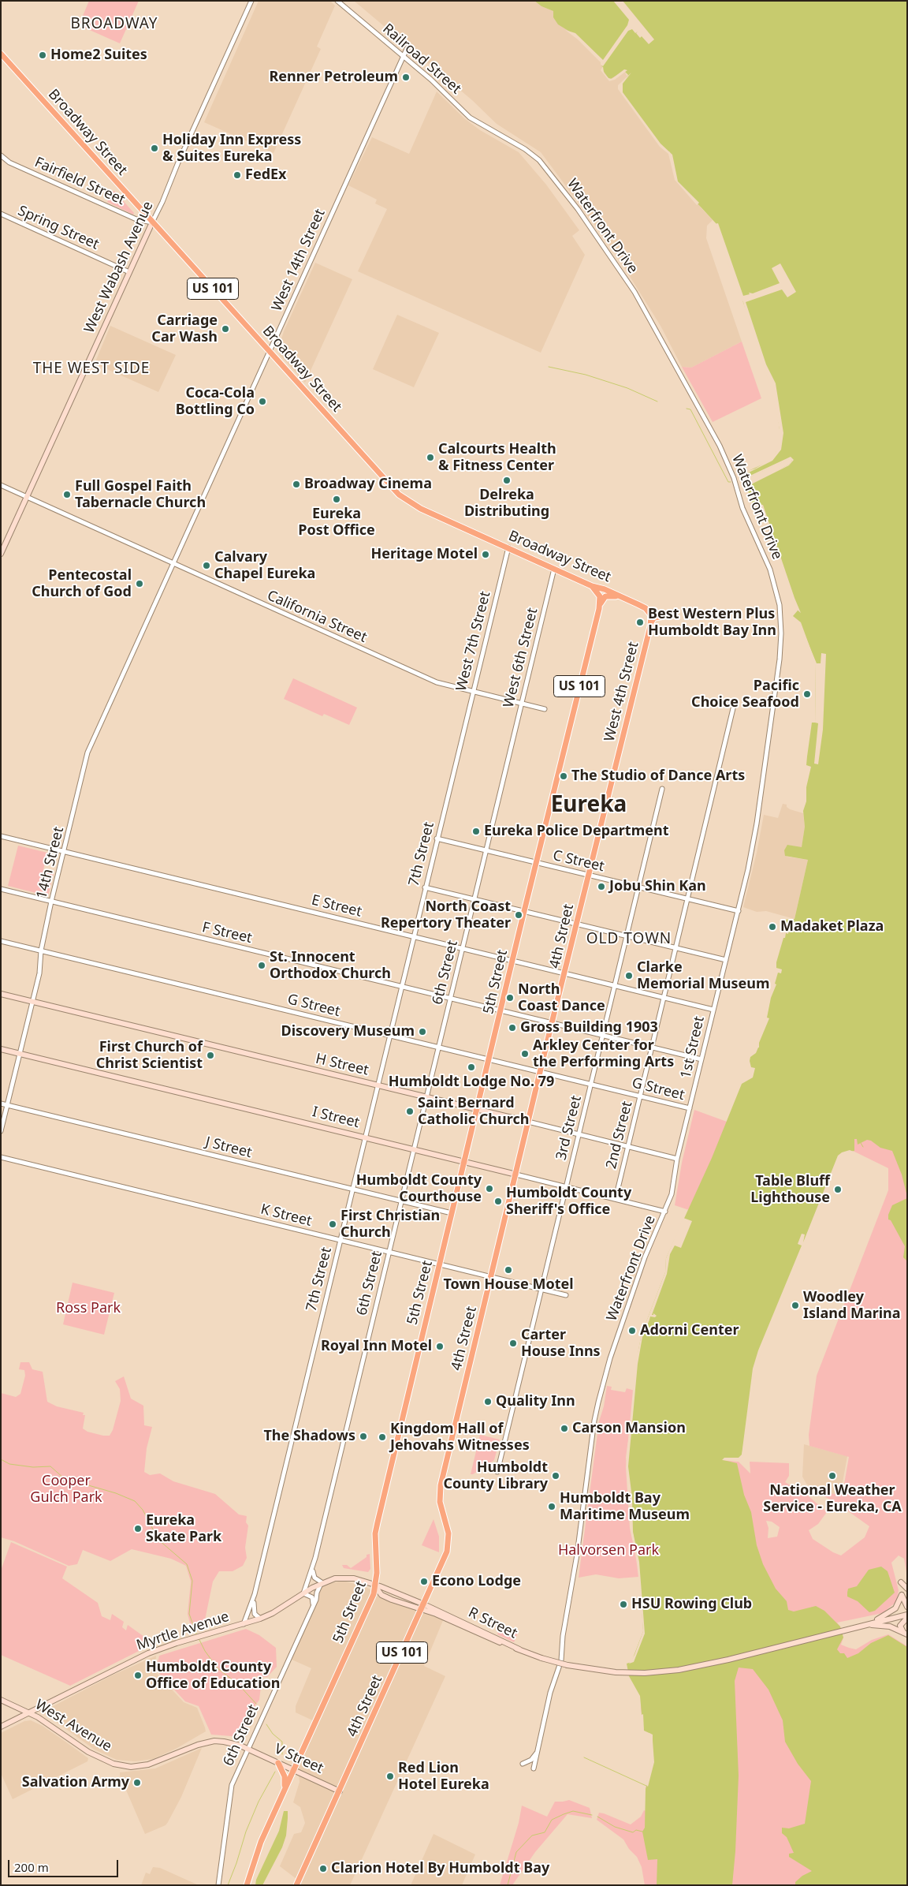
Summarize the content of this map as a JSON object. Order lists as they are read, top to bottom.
{
  "streets": {
    "highway": [
      "Broadway Street",
      "US 101",
      "West 4th Street",
      "4th Street",
      "5th Street"
    ],
    "main road": [
      "West Wabash Avenue",
      "H Street",
      "I Street",
      "R Street",
      "Myrtle Avenue",
      "West Avenue",
      "V Street"
    ],
    "street": [
      "Railroad Street",
      "Fairfield Street",
      "Waterfront Drive",
      "Spring Street",
      "West 14th Street",
      "California Street",
      "West 7th Street",
      "West 6th Street",
      "7th Street",
      "C Street",
      "14th Street",
      "E Street",
      "F Street",
      "6th Street",
      "G Street",
      "1st Street",
      "3rd Street",
      "2nd Street",
      "J Street",
      "K Street"
    ]
  },
  "crossings": [
    ["Railroad Street", "Waterfront Drive"],
    ["Railroad Street", "West 14th Street"],
    ["Broadway Street", "Fairfield Street"],
    ["Broadway Street", "West 14th Street"],
    ["Broadway Street", "West Wabash Avenue"],
    ["Broadway Street", "West 7th Street"],
    ["Broadway Street", "West 6th Street"],
    ["Broadway Street", "West 4th Street"],
    ["Fairfield Street", "West Wabash Avenue"],
    ["Waterfront Drive", "C Street"],
    ["Waterfront Drive", "1st Street"],
    ["Waterfront Drive", "I Street"],
    ["Spring Street", "West Wabash Avenue"],
    ["West 14th Street", "California Street"],
    ["West 14th Street", "14th Street"],
    ["West Wabash Avenue", "California Street"],
    ["US 101", "5th Street"],
    ["US 101", "V Street"],
    ["California Street", "West 7th Street"],
    ["California Street", "West 6th Street"],
    ["West 7th Street", "7th Street"],
    ["West 6th Street", "6th Street"],
    ["West 4th Street", "4th Street"],
    ["7th Street", "C Street"],
    ["7th Street", "E Street"],
    ["7th Street", "F Street"],
    ["7th Street", "G Street"],
    ["7th Street", "H Street"],
    ["7th Street", "I Street"],
    ["7th Street", "J Street"],
    ["7th Street", "K Street"],
    ["C Street", "4th Street"],
    ["C Street", "6th Street"],
    ["C Street", "5th Street"],
    ["C Street", "1st Street"],
    ["C Street", "3rd Street"],
    ["C Street", "2nd Street"],
    ["14th Street", "E Street"],
    ["14th Street", "F Street"],
    ["14th Street", "G Street"],
    ["14th Street", "H Street"],
    ["14th Street", "I Street"],
    ["14th Street", "J Street"],
    ["E Street", "4th Street"],
    ["E Street", "6th Street"],
    ["E Street", "5th Street"],
    ["E Street", "1st Street"],
    ["E Street", "3rd Street"],
    ["E Street", "2nd Street"],
    ["F Street", "4th Street"],
    ["F Street", "6th Street"],
    ["F Street", "5th Street"],
    ["F Street", "1st Street"],
    ["F Street", "3rd Street"],
    ["F Street", "2nd Street"],
    ["4th Street", "G Street"],
    ["4th Street", "H Street"],
    ["4th Street", "I Street"],
    ["4th Street", "K Street"],
    ["4th Street", "R Street"],
    ["4th Street", "V Street"],
    ["6th Street", "G Street"],
    ["6th Street", "H Street"],
    ["6th Street", "I Street"],
    ["6th Street", "J Street"],
    ["6th Street", "K Street"],
    ["6th Street", "Myrtle Avenue"],
    ["6th Street", "West Avenue"],
    ["6th Street", "V Street"],
    ["5th Street", "G Street"],
    ["5th Street", "H Street"],
    ["5th Street", "I Street"],
    ["5th Street", "J Street"],
    ["5th Street", "K Street"],
    ["5th Street", "R Street"],
    ["5th Street", "Myrtle Avenue"],
    ["5th Street", "V Street"],
    ["G Street", "1st Street"],
    ["G Street", "3rd Street"],
    ["G Street", "2nd Street"],
    ["1st Street", "H Street"],
    ["1st Street", "I Street"],
    ["H Street", "3rd Street"],
    ["H Street", "2nd Street"],
    ["I Street", "3rd Street"],
    ["I Street", "2nd Street"],
    ["3rd Street", "K Street"],
    ["R Street", "Myrtle Avenue"],
    ["Myrtle Avenue", "West Avenue"],
    ["West Avenue", "V Street"]
  ],
  "districts": [
    "BROADWAY",
    "THE WEST SIDE",
    "Eureka",
    "OLD TOWN"
  ],
  "parks": ["Ross Park", "Cooper Gulch Park", "Halvorsen Park"],
  "places": [
    "Home2 Suites",
    "Renner Petroleum",
    "Holiday Inn Express & Suites Eureka",
    "FedEx",
    "Carriage Car Wash",
    "Coca-Cola Bottling Co",
    "Calcourts Health & Fitness Center",
    "Delreka Distributing",
    "Broadway Cinema",
    "Full Gospel Faith Tabernacle Church",
    "Eureka Post Office",
    "Heritage Motel",
    "Calvary Chapel Eureka",
    "Pentecostal Church of God",
    "Best Western Plus Humboldt Bay Inn",
    "Pacific Choice Seafood",
    "The Studio of Dance Arts",
    "Eureka Police Department",
    "Jobu Shin Kan",
    "North Coast Repertory Theater",
    "Madaket Plaza",
    "St. Innocent Orthodox Church",
    "Clarke Memorial Museum",
    "North Coast Dance",
    "Gross Building 1903",
    "Discovery Museum",
    "Arkley Center for the Performing Arts",
    "First Church of Christ Scientist",
    "Humboldt Lodge No. 79",
    "Saint Bernard Catholic Church",
    "Humboldt County Courthouse",
    "Table Bluff Lighthouse",
    "Humboldt County Sheriff's Office",
    "First Christian Church",
    "Town House Motel",
    "Woodley Island Marina",
    "Adorni Center",
    "Carter House Inns",
    "Royal Inn Motel",
    "Quality Inn",
    "Carson Mansion",
    "The Shadows",
    "Kingdom Hall of Jehovahs Witnesses",
    "Humboldt County Library",
    "National Weather Service - Eureka, CA",
    "Humboldt Bay Maritime Museum",
    "Eureka Skate Park",
    "Econo Lodge",
    "HSU Rowing Club",
    "Humboldt County Office of Education",
    "Red Lion Hotel Eureka",
    "Salvation Army",
    "Clarion Hotel By Humboldt Bay"
  ],
  "scale_bar": "200 m"
}
